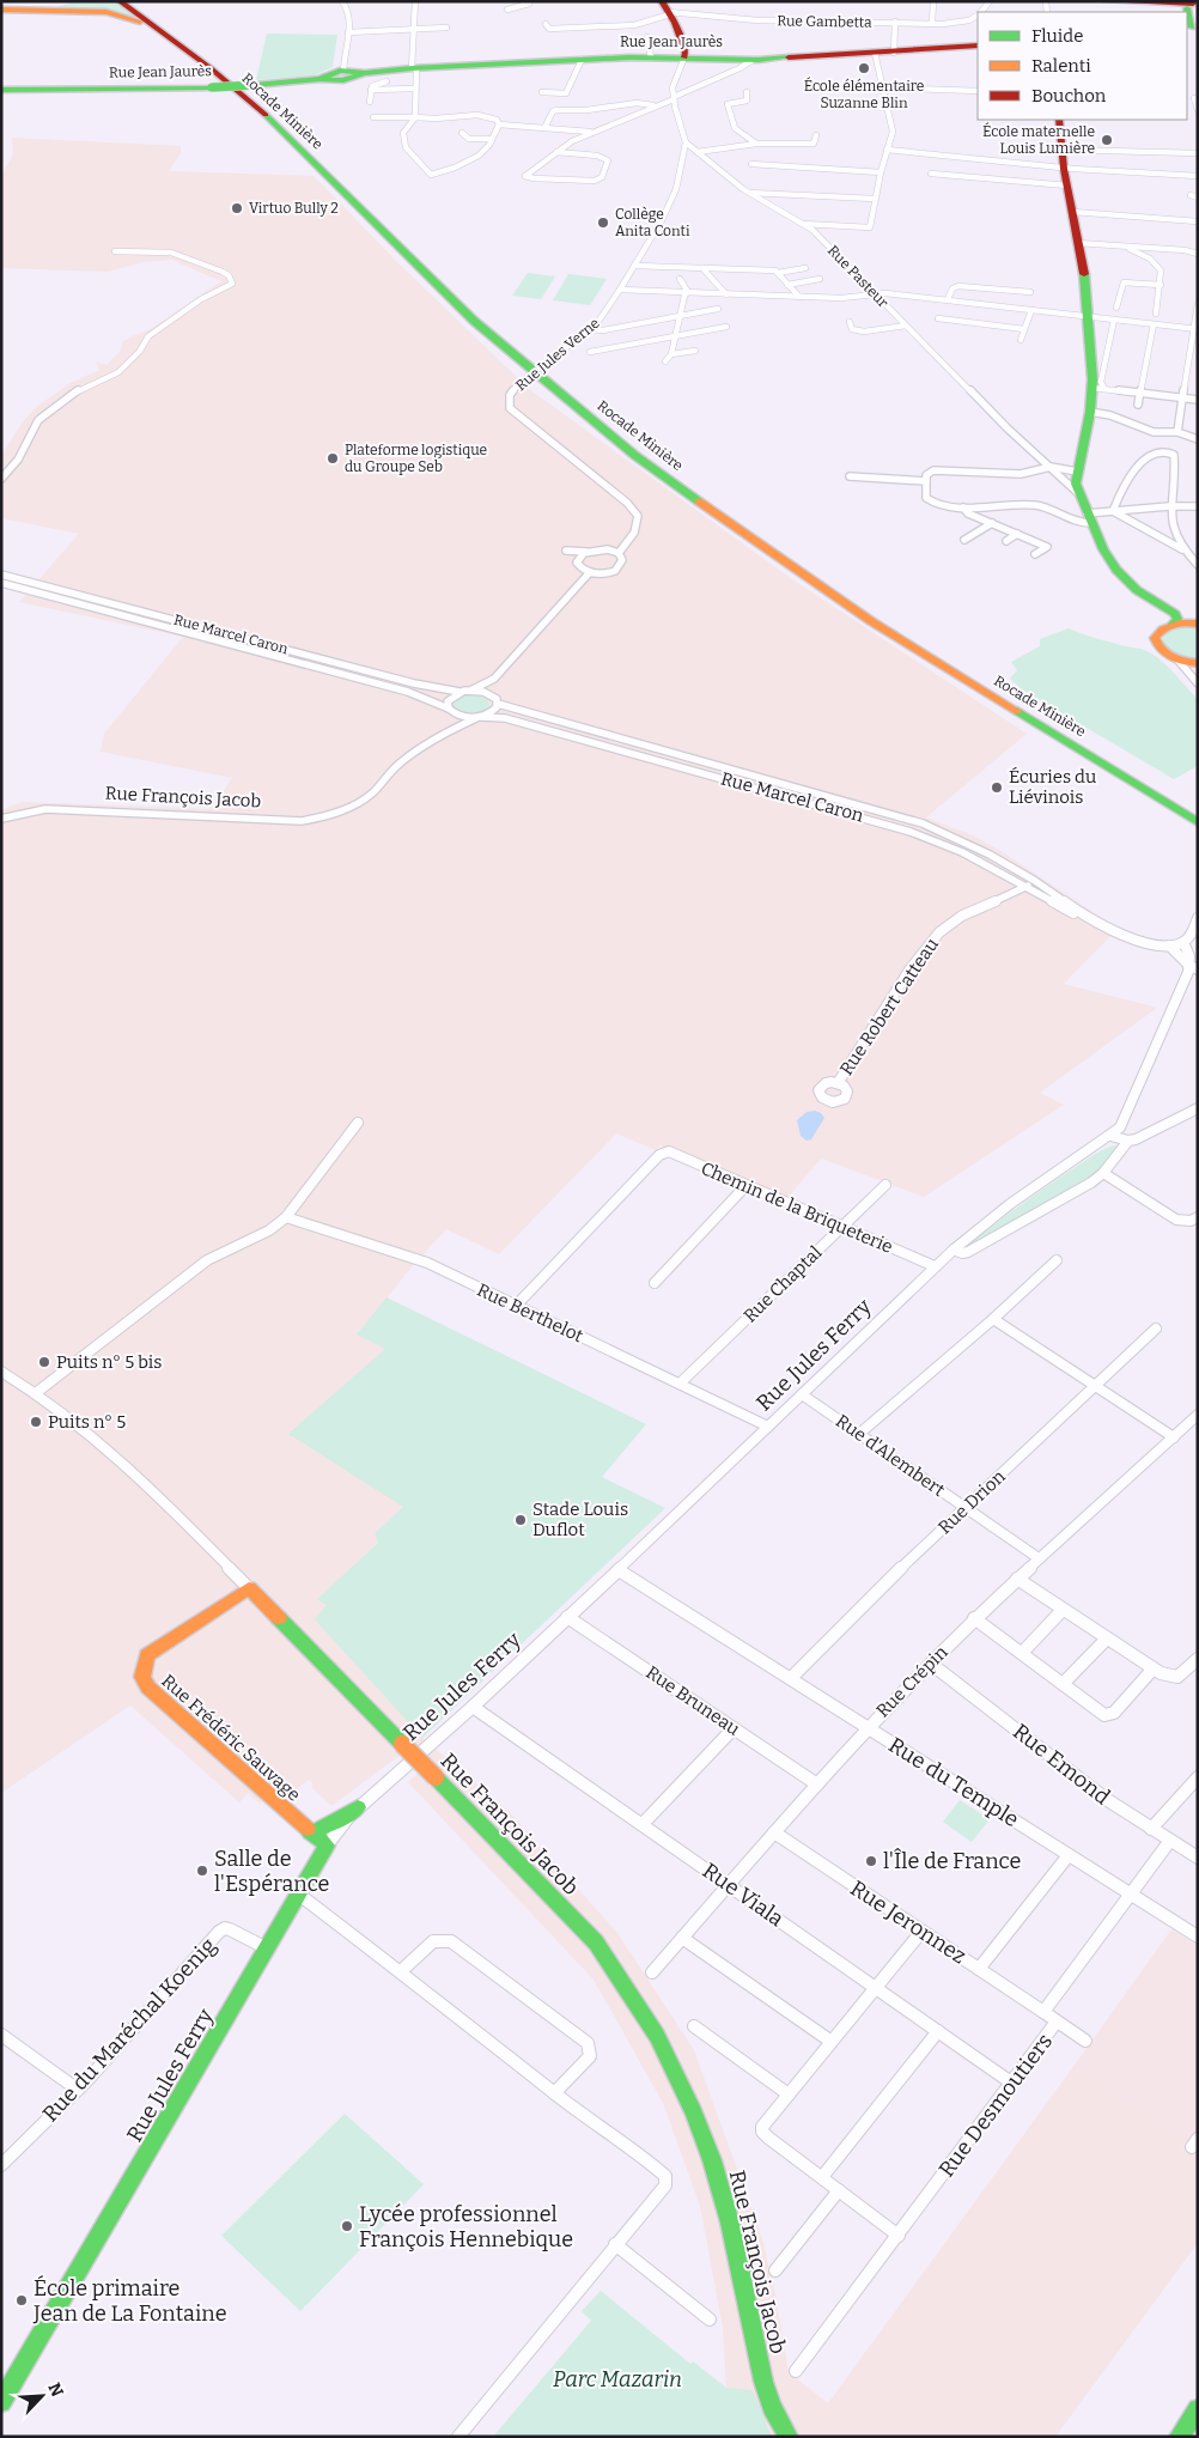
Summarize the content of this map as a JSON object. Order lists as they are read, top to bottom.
{
  "streets": {
    "main road": [
      "Rue Jean Jaurès",
      "Rocade Minière",
      "Rue François Jacob",
      "Rue Jules Ferry",
      "Rue Frédéric Sauvage"
    ],
    "street": [
      "Rue Gambetta",
      "Rue Pasteur",
      "Rue Jules Verne",
      "Rue Marcel Caron",
      "Rue Robert Catteau",
      "Chemin de la Briqueterie",
      "Rue Chaptal",
      "Rue Berthelot",
      "Rue d'Alembert",
      "Rue Drion",
      "Rue Crépin",
      "Rue Bruneau",
      "Rue Emond",
      "Rue du Temple",
      "Rue Viala",
      "Rue Jeronnez",
      "Rue du Maréchal Koenig",
      "Rue Desmoutiers"
    ]
  },
  "crossings": [
    ["Rue Pasteur", "Rue Jules Verne"],
    ["Rue Marcel Caron", "Rue François Jacob"],
    ["Rue Marcel Caron", "Rue Robert Catteau"],
    ["Rue François Jacob", "Rue Frédéric Sauvage"],
    ["Chemin de la Briqueterie", "Rue Chaptal"],
    ["Chemin de la Briqueterie", "Rue Berthelot"],
    ["Chemin de la Briqueterie", "Rue Jules Ferry"],
    ["Rue Chaptal", "Rue Berthelot"],
    ["Rue Berthelot", "Rue Jules Ferry"],
    ["Rue Jules Ferry", "Rue d'Alembert"],
    ["Rue Jules Ferry", "Rue Bruneau"],
    ["Rue Jules Ferry", "Rue Frédéric Sauvage"],
    ["Rue Jules Ferry", "Rue du Temple"],
    ["Rue Jules Ferry", "Rue Viala"],
    ["Rue Jules Ferry", "Rue du Maréchal Koenig"],
    ["Rue d'Alembert", "Rue Drion"],
    ["Rue d'Alembert", "Rue Crépin"],
    ["Rue Drion", "Rue du Temple"],
    ["Rue Crépin", "Rue Bruneau"],
    ["Rue Crépin", "Rue Emond"],
    ["Rue Crépin", "Rue du Temple"],
    ["Rue Crépin", "Rue Viala"],
    ["Rue Crépin", "Rue Jeronnez"],
    ["Rue Emond", "Rue Desmoutiers"],
    ["Rue du Temple", "Rue Desmoutiers"],
    ["Rue Viala", "Rue Desmoutiers"],
    ["Rue Jeronnez", "Rue Desmoutiers"]
  ],
  "parks": ["Parc Mazarin"],
  "places": [
    "École élémentaire Suzanne Blin",
    "École maternelle Louis Lumière",
    "Virtuo Bully 2",
    "Collège Anita Conti",
    "Plateforme logistique du Groupe Seb",
    "Écuries du Liévinois",
    "Puits n° 5 bis",
    "Puits n° 5",
    "Stade Louis Duflot",
    "l'Île de France",
    "Salle de l'Espérance",
    "Lycée professionnel François Hennebique",
    "École primaire Jean de La Fontaine"
  ],
  "legend": ["Fluide", "Ralenti", "Bouchon"],
  "north": "top right"
}
